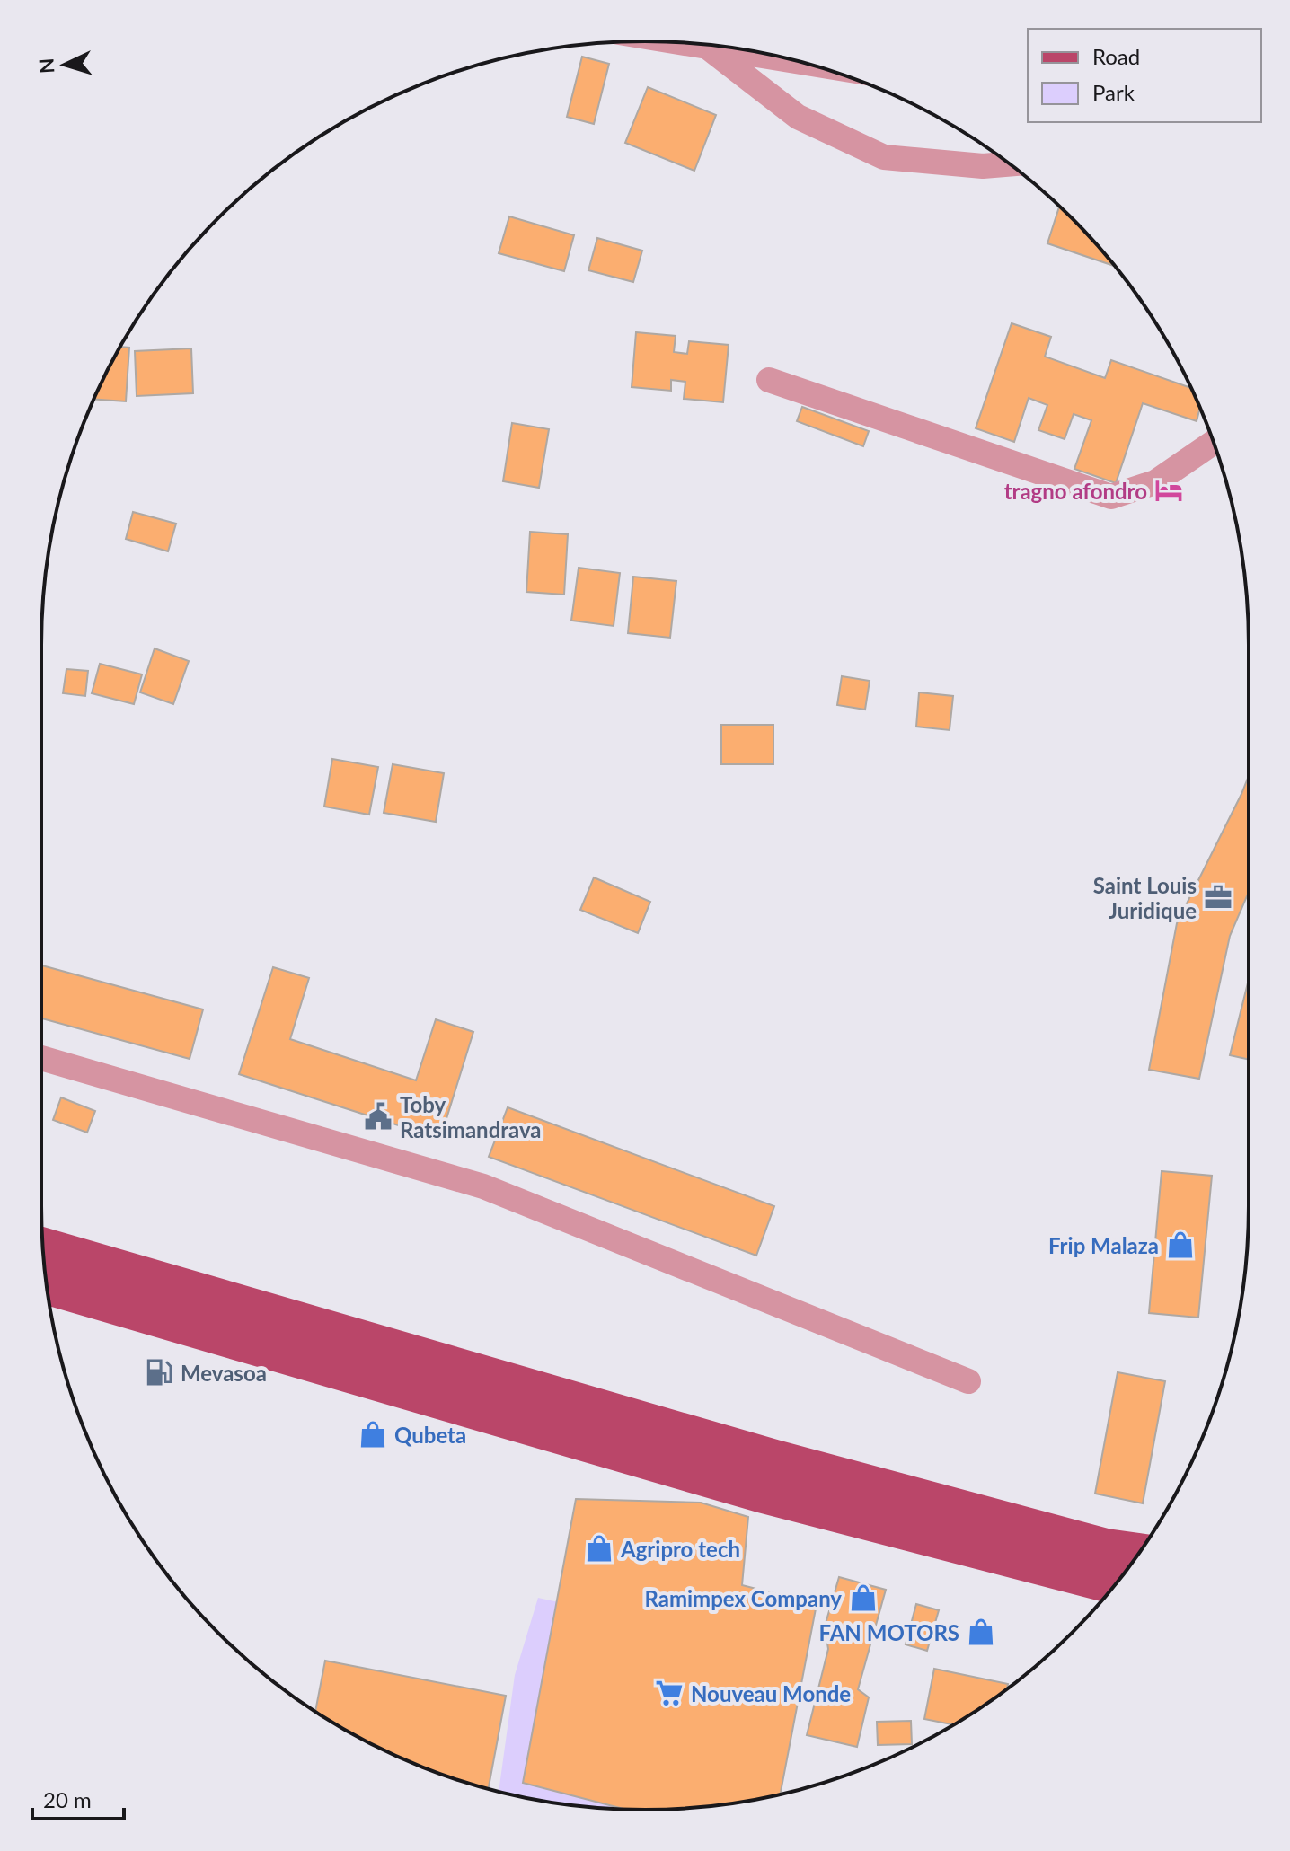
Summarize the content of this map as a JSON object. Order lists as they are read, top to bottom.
{
  "places": {
    "hotel": ["tragno afondro"],
    "office": ["Saint Louis Juridique"],
    "public building": ["Toby Ratsimandrava"],
    "shop": [
      "Frip Malaza",
      "Qubeta",
      "Agripro tech",
      "Ramimpex Company",
      "FAN MOTORS"
    ],
    "fuel station": ["Mevasoa"],
    "supermarket": ["Nouveau Monde"]
  },
  "legend": ["Road", "Park"],
  "scale_bar": "20 m",
  "north": "left"
}
